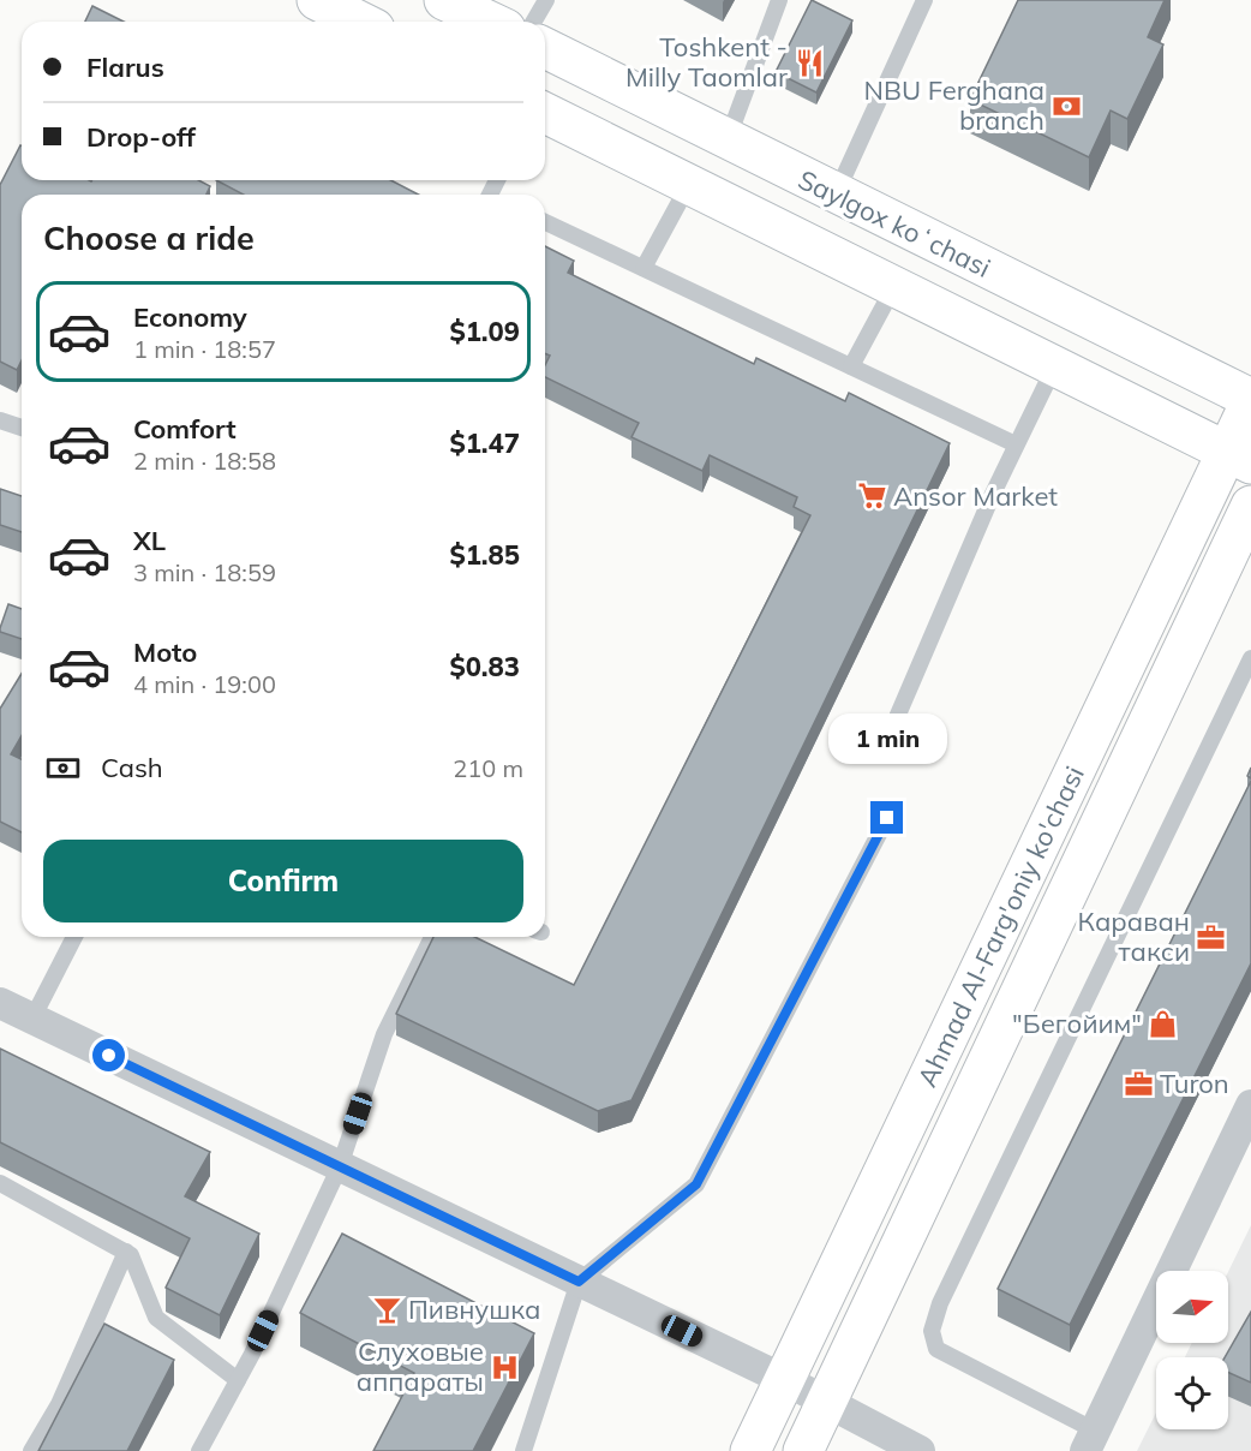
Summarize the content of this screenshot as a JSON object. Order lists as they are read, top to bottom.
{
  "streets": {
    "main road": ["Saylgox koʻchasi", "Ahmad Al-Farg'oniy ko'chasi"]
  },
  "crossings": [
    ["Saylgox koʻchasi", "Ahmad Al-Farg'oniy ko'chasi"]
  ],
  "places": {
    "restaurant": ["Toshkent - Milly Taomlar"],
    "bank": ["NBU Ferghana branch"],
    "supermarket": ["Ansor Market"],
    "office": ["Караван такси", "Turon"],
    "shop": ["\"Бегойим\""],
    "bar": ["Пивнушка"],
    "hospital": ["Слуховые аппараты"]
  },
  "north": "right",
  "page": {
    "banner": ["Flarus", "Drop-off"],
    "heading": "Choose a ride",
    "list": [
      {
        "name": "Economy",
        "note": "1 min · 18:57",
        "value": "$1.09"
      },
      {
        "name": "Comfort",
        "note": "2 min · 18:58",
        "value": "$1.47"
      },
      {
        "name": "XL",
        "note": "3 min · 18:59",
        "value": "$1.85"
      },
      {
        "name": "Moto",
        "note": "4 min · 19:00",
        "value": "$0.83"
      }
    ],
    "bubble": "1 min",
    "pay": ["Cash", "210 m"],
    "buttons": "Confirm"
  }
}
